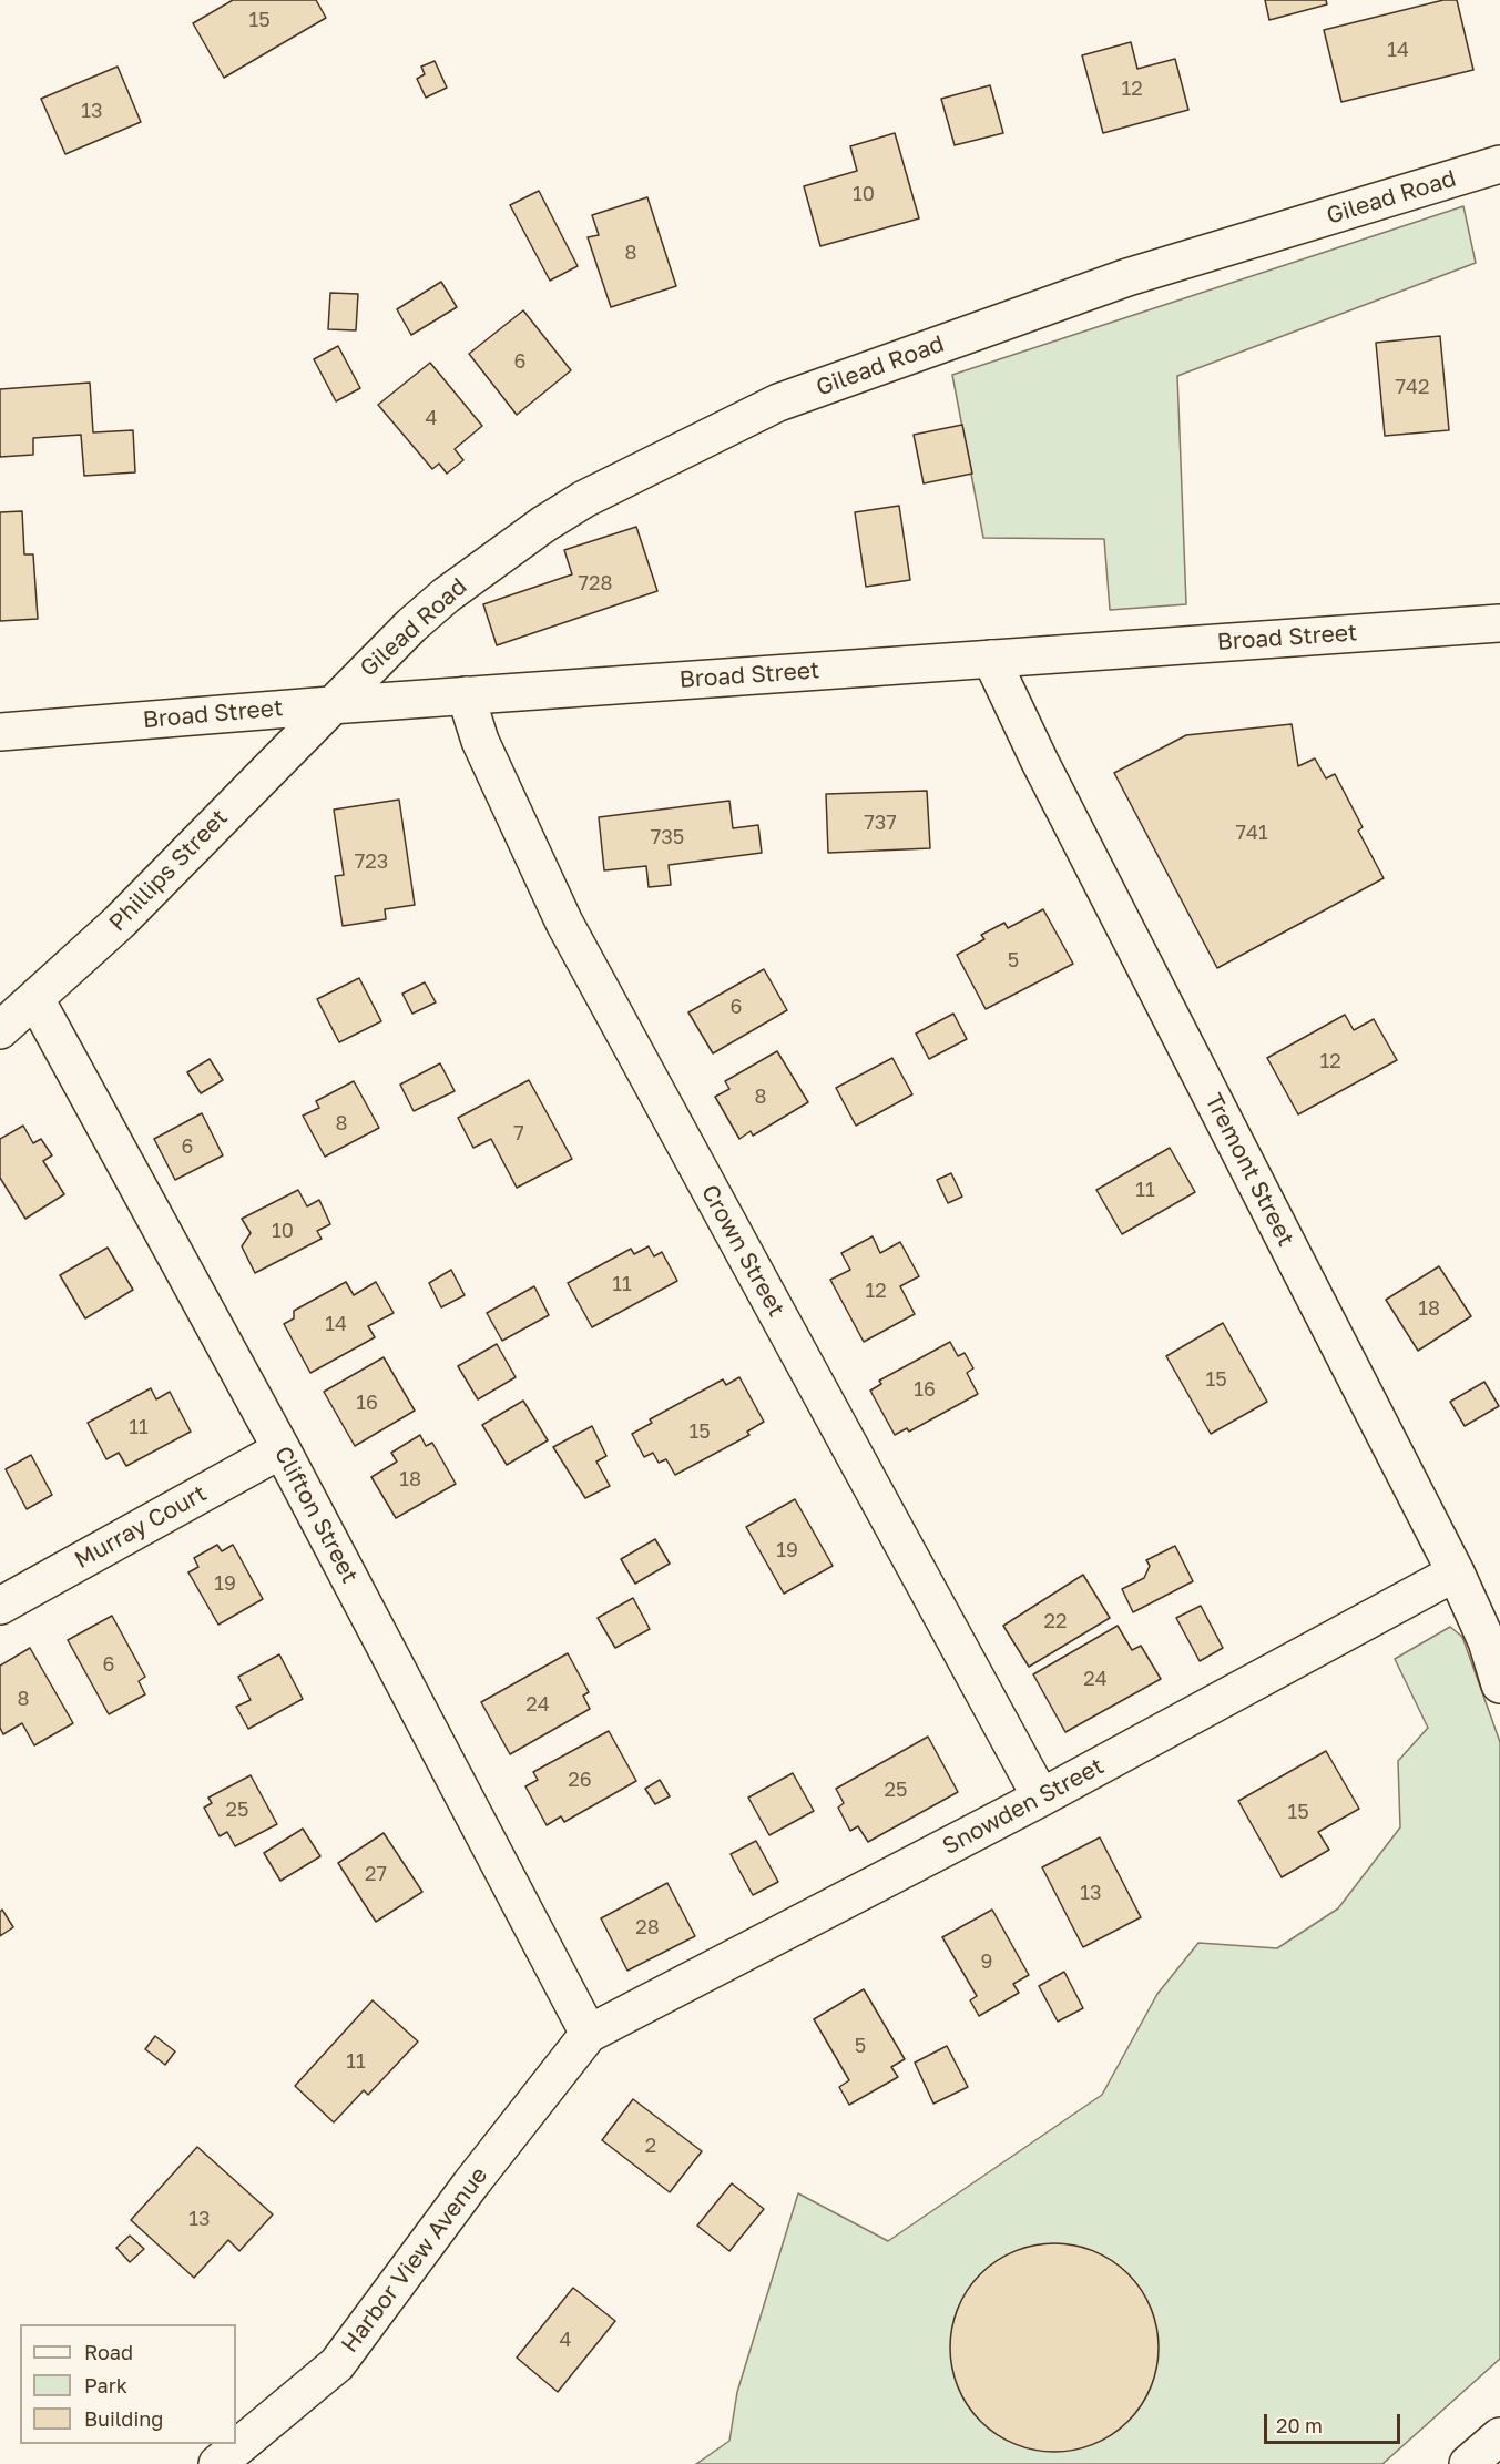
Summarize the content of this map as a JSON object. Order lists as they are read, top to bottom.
{
  "streets": {
    "main road": [
      "Gilead Road",
      "Broad Street",
      "Phillips Street",
      "Tremont Street",
      "Crown Street",
      "Clifton Street",
      "Murray Court",
      "Snowden Street",
      "Harbor View Avenue"
    ]
  },
  "crossings": [
    ["Gilead Road", "Broad Street"],
    ["Gilead Road", "Phillips Street"],
    ["Broad Street", "Phillips Street"],
    ["Broad Street", "Tremont Street"],
    ["Broad Street", "Crown Street"],
    ["Phillips Street", "Clifton Street"],
    ["Tremont Street", "Snowden Street"],
    ["Crown Street", "Snowden Street"],
    ["Clifton Street", "Murray Court"],
    ["Clifton Street", "Snowden Street"],
    ["Clifton Street", "Harbor View Avenue"],
    ["Snowden Street", "Harbor View Avenue"]
  ],
  "house_numbers": [
    "15",
    "14",
    "12",
    "13",
    "10",
    "8",
    "6",
    "742",
    "4",
    "728",
    "737",
    "741",
    "735",
    "723",
    "5",
    "6",
    "12",
    "8",
    "8",
    "7",
    "6",
    "11",
    "10",
    "11",
    "12",
    "18",
    "14",
    "15",
    "16",
    "16",
    "11",
    "15",
    "18",
    "19",
    "19",
    "22",
    "6",
    "24",
    "8",
    "24",
    "26",
    "25",
    "25",
    "15",
    "27",
    "13",
    "28",
    "9",
    "5",
    "11",
    "2",
    "13",
    "4"
  ],
  "legend": ["Road", "Park", "Building"],
  "scale_bar": "20 m"
}
